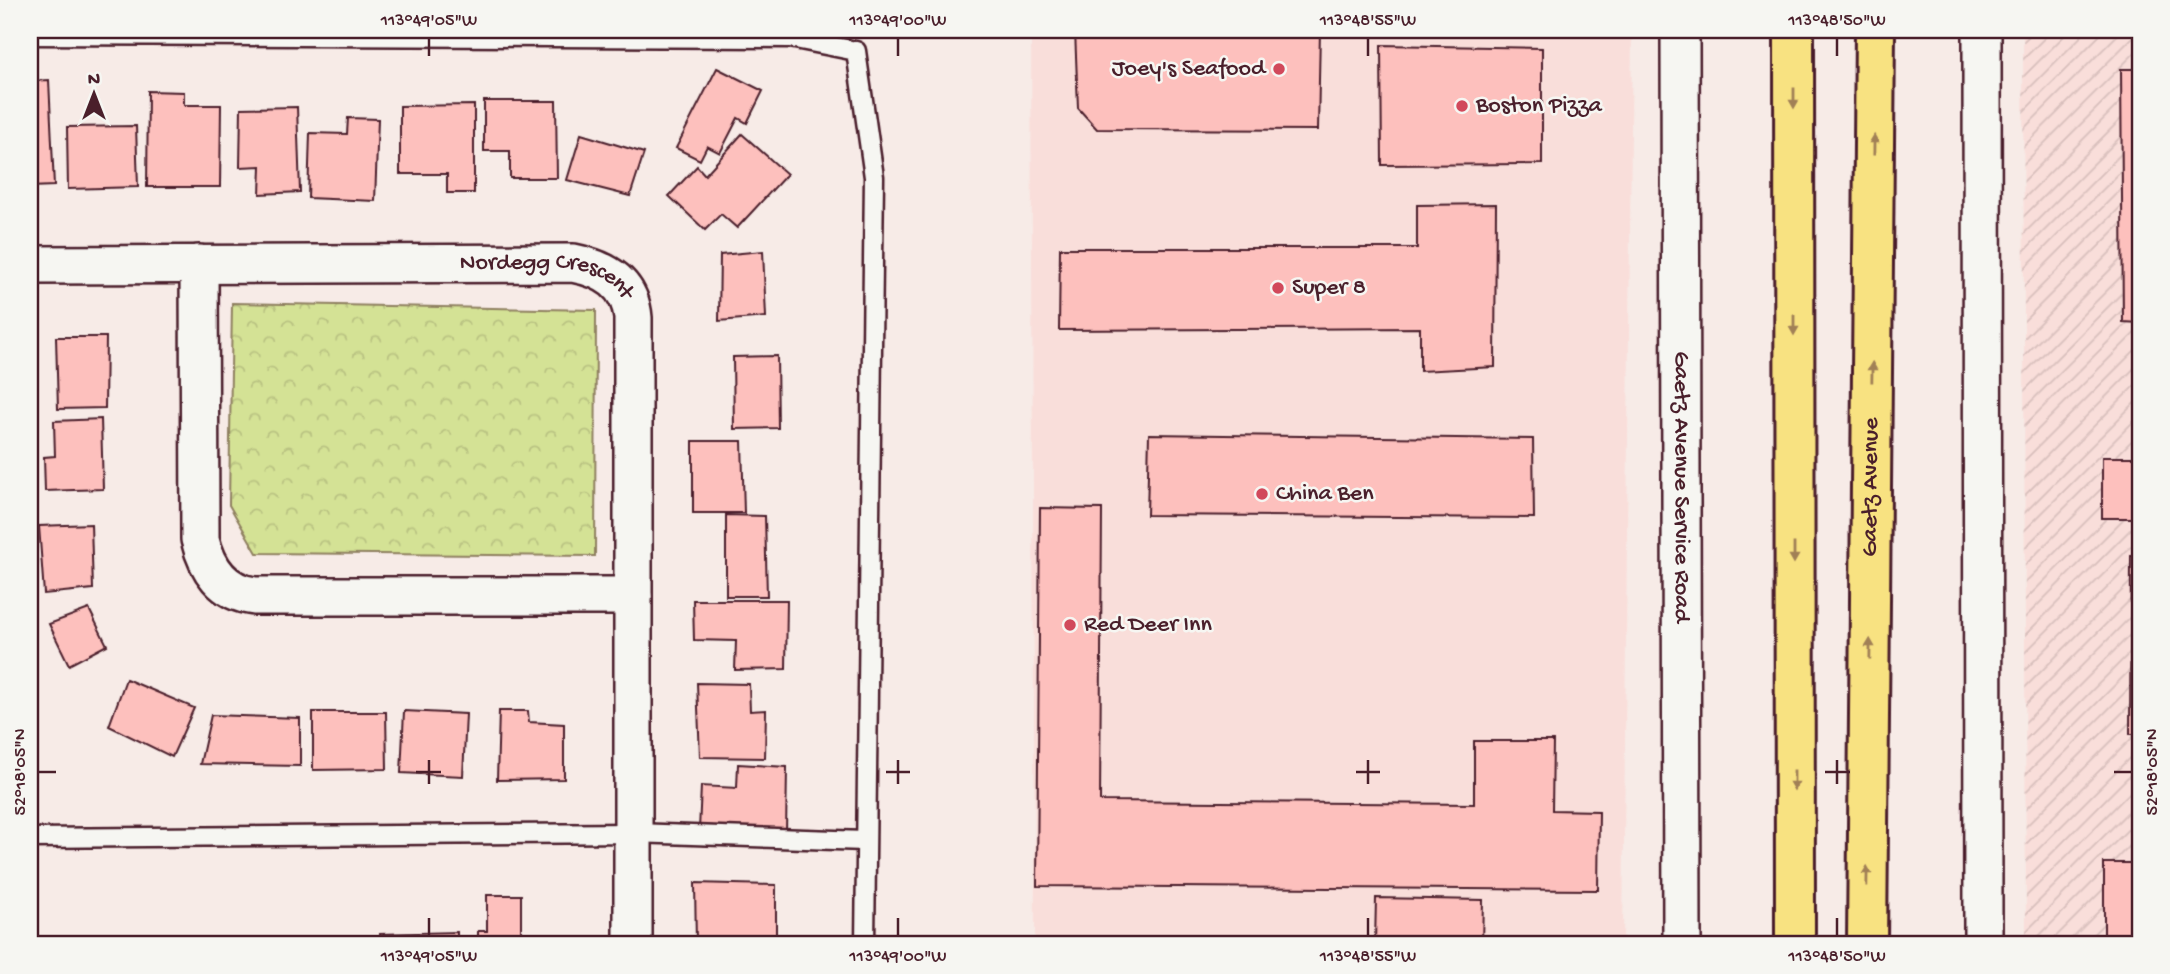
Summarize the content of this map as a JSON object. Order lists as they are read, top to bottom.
{
  "streets": {
    "main road": ["Gaetz Avenue"],
    "street": ["Nordegg Crescent", "Gaetz Avenue Service Road"]
  },
  "places": [
    "Joey's Seafood",
    "Boston Pizza",
    "Super 8",
    "China Ben",
    "Red Deer Inn"
  ],
  "north": "top",
  "coordinates": [
    "113°49'05\"W",
    "113°49'00\"W",
    "113°48'55\"W",
    "113°48'50\"W",
    "52°18'05\"N"
  ]
}
